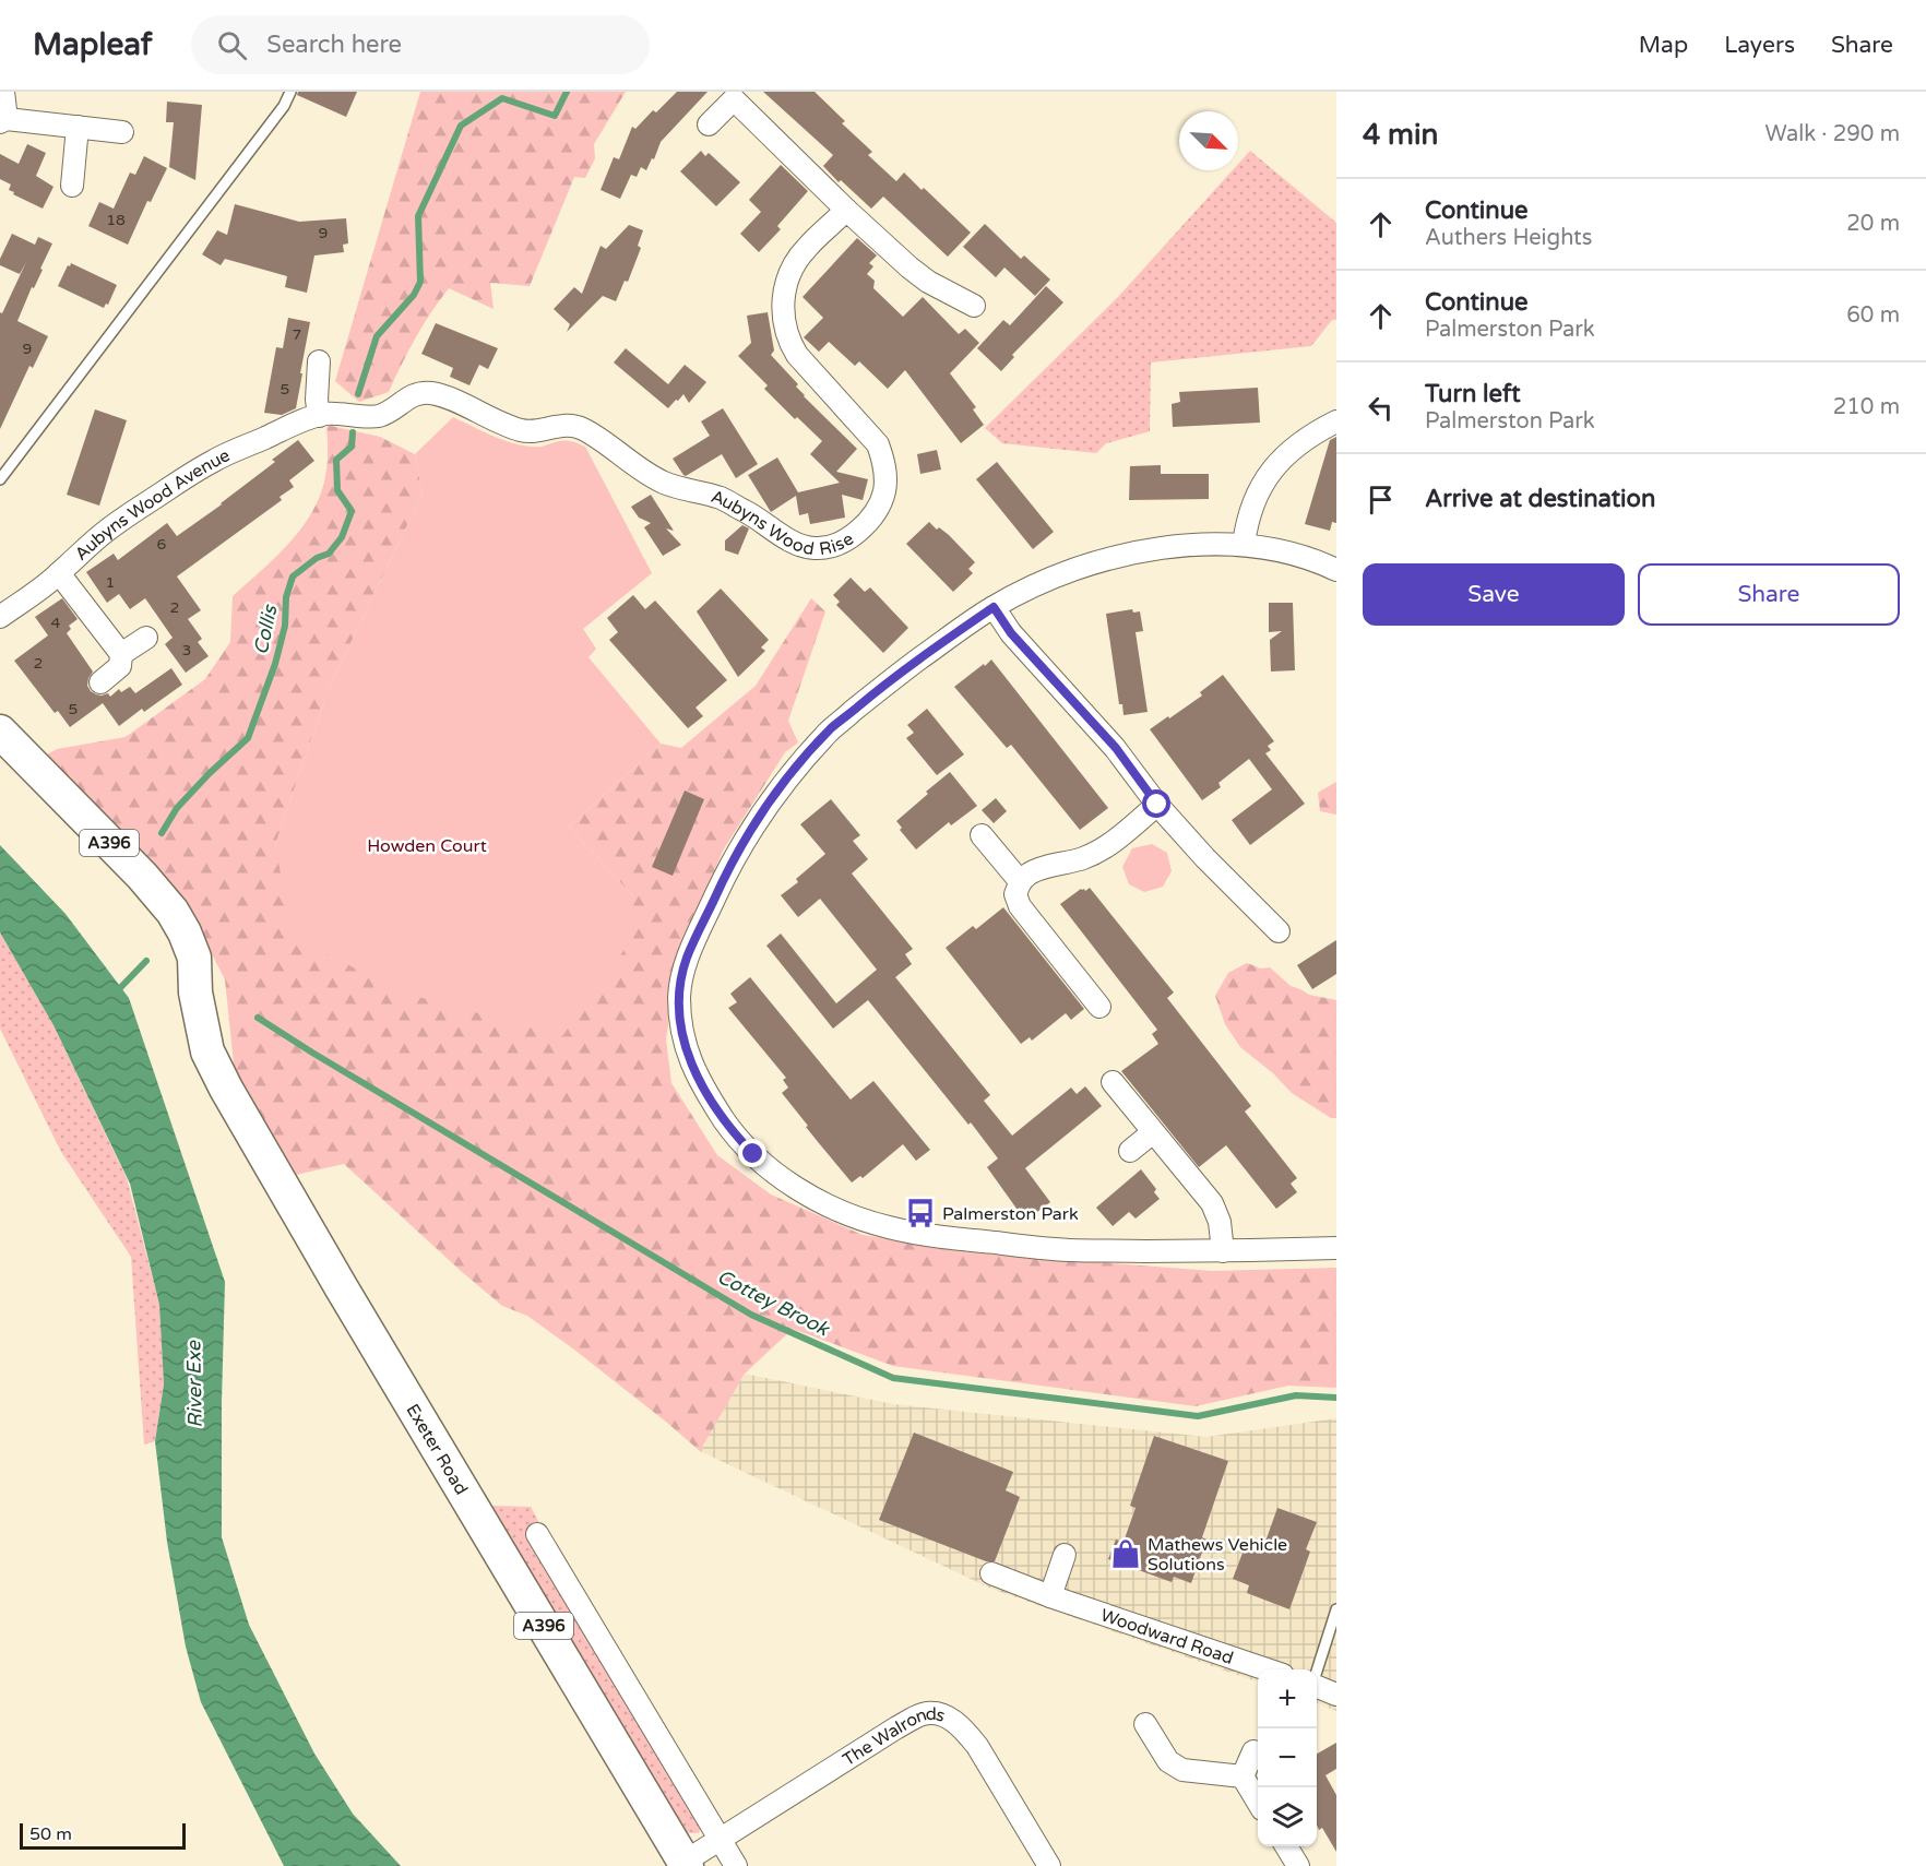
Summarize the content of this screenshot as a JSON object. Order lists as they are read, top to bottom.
{
  "streets": {
    "main road": ["A396", "Exeter Road"],
    "street": [
      "Aubyns Wood Avenue",
      "Aubyns Wood Rise",
      "Woodward Road",
      "The Walronds"
    ]
  },
  "crossings": [
    ["Aubyns Wood Avenue", "Aubyns Wood Rise"],
    ["Exeter Road", "The Walronds"]
  ],
  "water": ["Collis", "Cottey Brook", "River Exe"],
  "parks": ["Howden Court"],
  "places": {
    "bus stop": ["Palmerston Park"],
    "shop": ["Mathews Vehicle Solutions"]
  },
  "house_numbers": [
    "18",
    "9",
    "7",
    "9",
    "5",
    "6",
    "1",
    "2",
    "4",
    "3",
    "2",
    "5"
  ],
  "scale_bar": "50 m",
  "north": "bottom right",
  "page": {
    "header": "Mapleaf",
    "search": "Search here",
    "nav": ["Map", "Layers", "Share"],
    "heading": ["4 min", "Walk · 290 m"],
    "list": [
      ["Continue", "Authers Heights", "20 m"],
      ["Continue", "Palmerston Park", "60 m"],
      ["Turn left", "Palmerston Park", "210 m"],
      "Arrive at destination"
    ],
    "buttons": ["Save", "Share"],
    "map_buttons": ["+", "−"],
    "scale": "50 m"
  }
}
